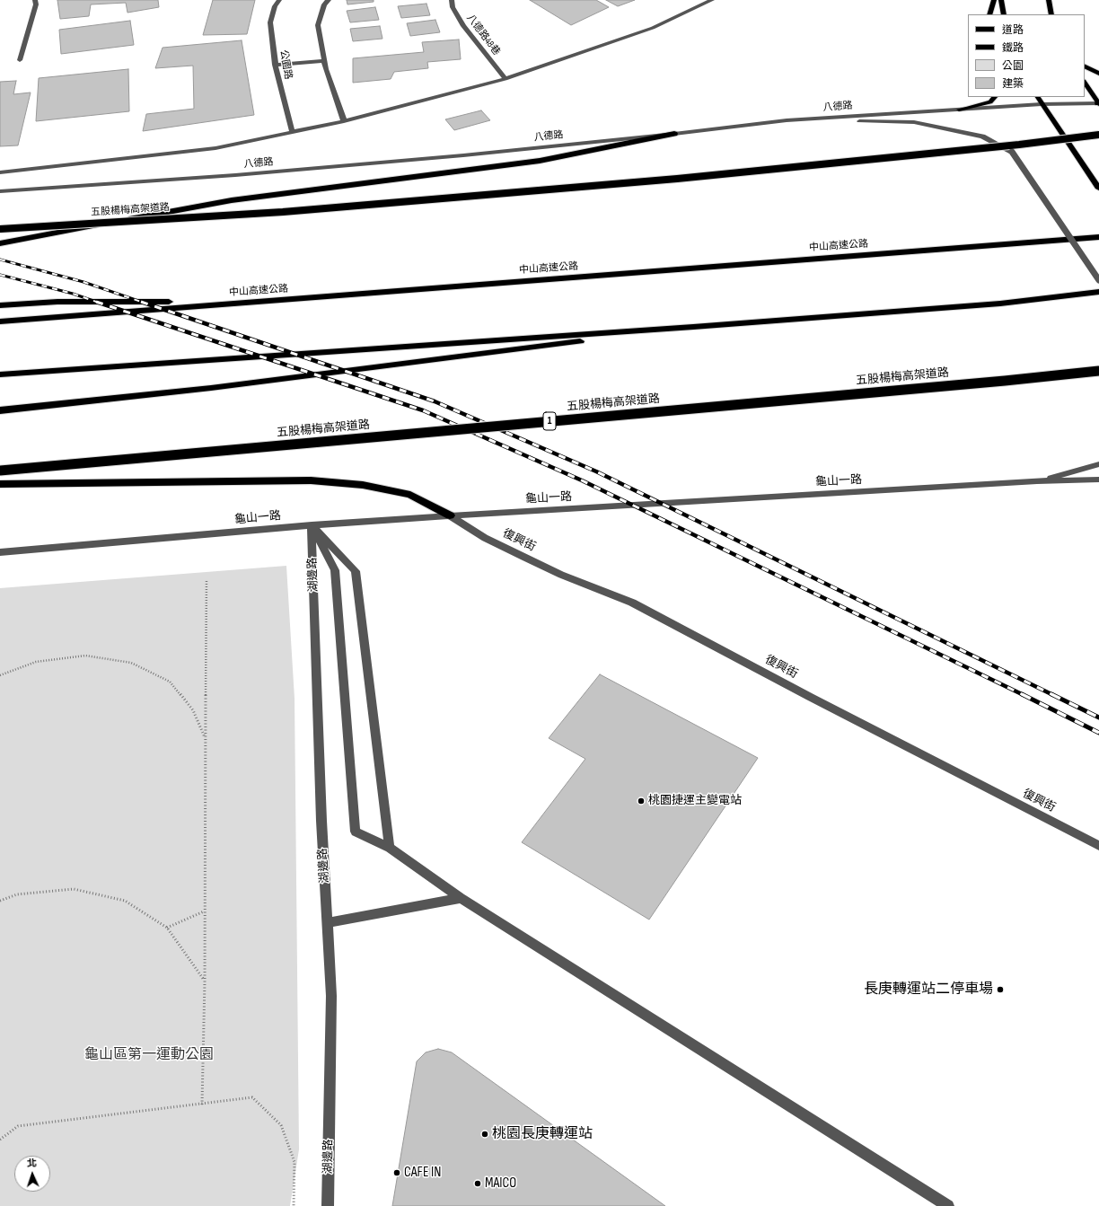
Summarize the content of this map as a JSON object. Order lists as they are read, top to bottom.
{
  "streets": {
    "highway": ["五股楊梅高架道路", "中山高速公路", "1"],
    "street": [
      "八德路48巷",
      "公園路",
      "八德路",
      "龜山一路",
      "復興街",
      "湖邊路"
    ]
  },
  "crossings": [
    ["八德路48巷", "八德路"],
    ["公園路", "八德路"],
    ["龜山一路", "復興街"],
    ["龜山一路", "湖邊路"]
  ],
  "parks": ["龜山區第一運動公園"],
  "places": [
    "桃園捷運主變電站",
    "長庚轉運站二停車場",
    "桃園長庚轉運站",
    "CAFE IN",
    "MAICO"
  ],
  "legend": [
    "道路",
    "鐵路",
    "公園",
    "建築"
  ],
  "north": "top"
}
